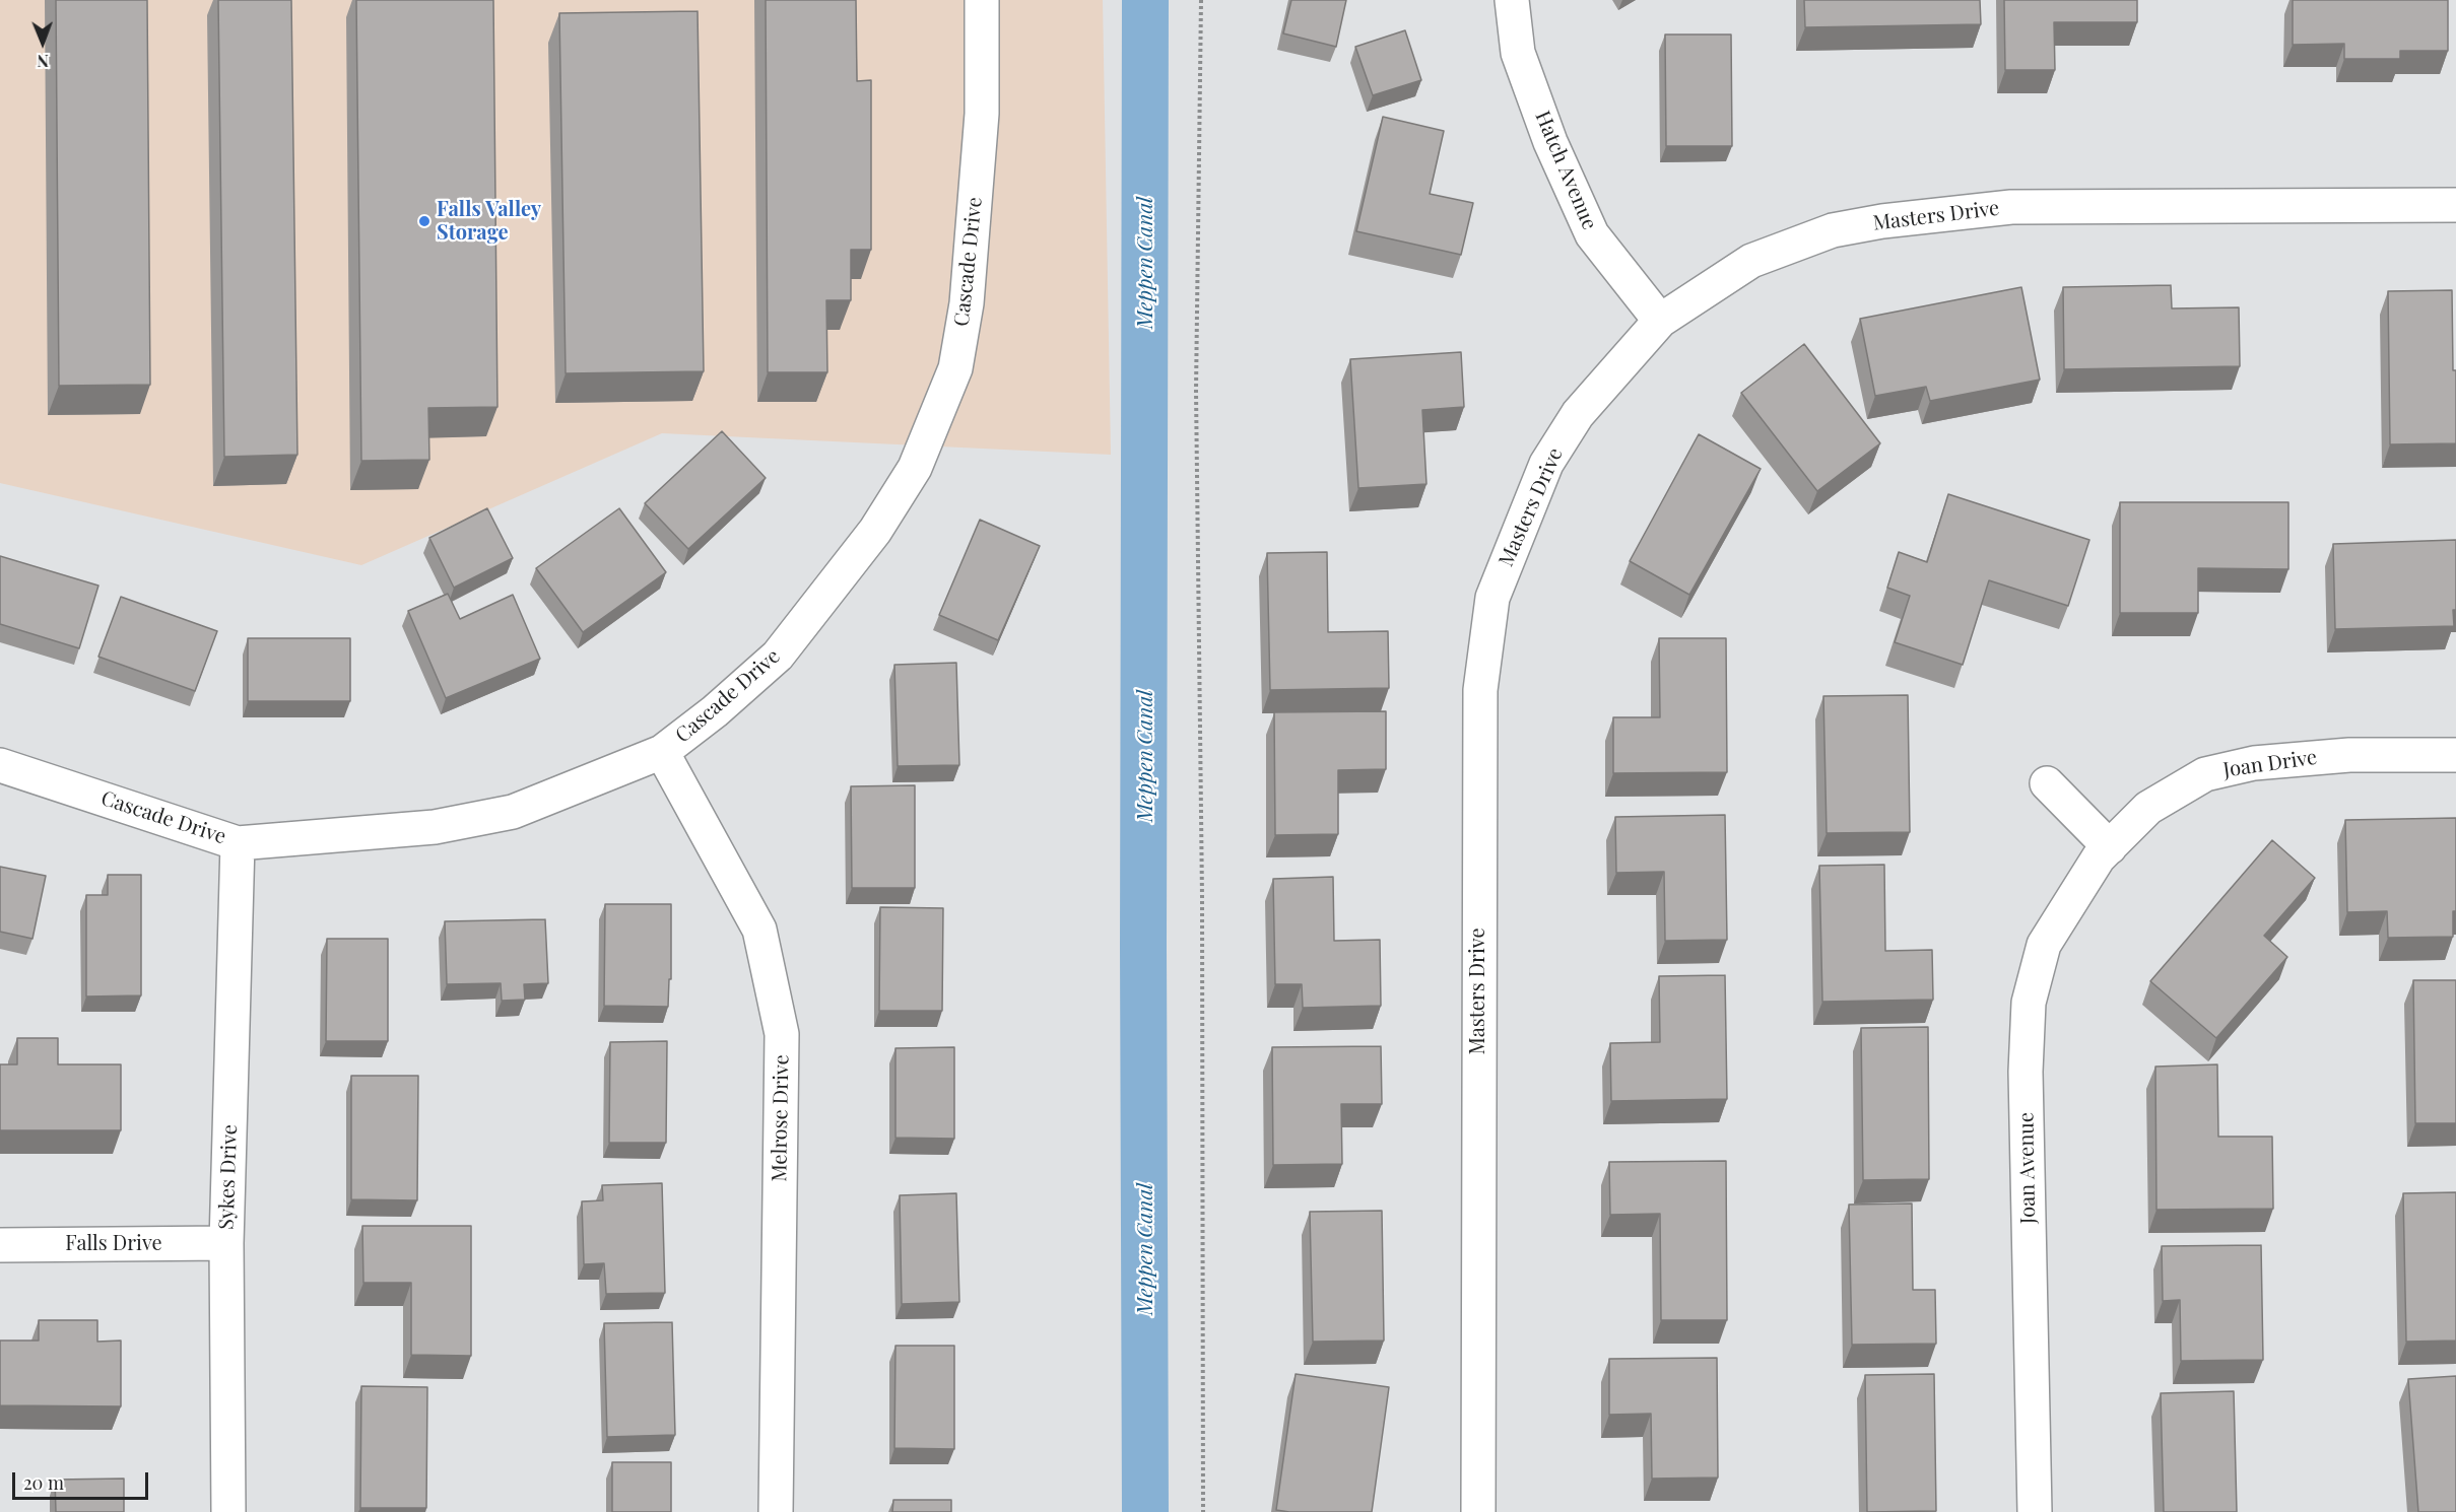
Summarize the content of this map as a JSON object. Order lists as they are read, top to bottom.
{
  "streets": {
    "street": [
      "Hatch Avenue",
      "Masters Drive",
      "Cascade Drive",
      "Joan Drive",
      "Melrose Drive",
      "Joan Avenue",
      "Sykes Drive",
      "Falls Drive"
    ]
  },
  "crossings": [
    ["Hatch Avenue", "Masters Drive"],
    ["Cascade Drive", "Melrose Drive"],
    ["Cascade Drive", "Sykes Drive"],
    ["Joan Drive", "Joan Avenue"],
    ["Sykes Drive", "Falls Drive"]
  ],
  "water": ["Meppen Canal"],
  "places": ["Falls Valley Storage"],
  "scale_bar": "20 m",
  "north": "bottom"
}
